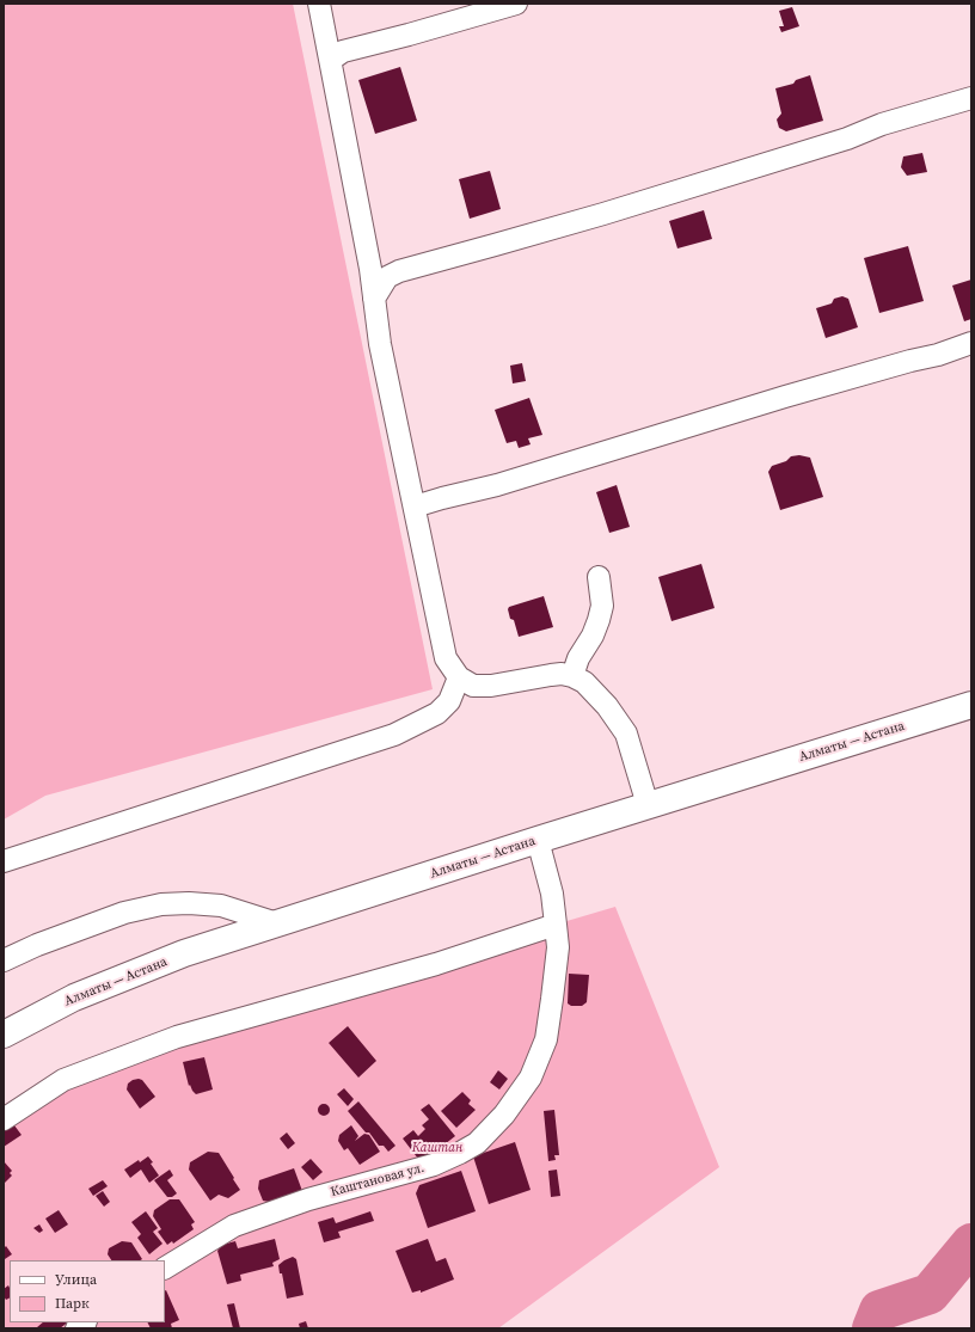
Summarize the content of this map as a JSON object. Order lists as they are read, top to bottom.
{
  "streets": {
    "highway": ["Алматы — Астана"],
    "street": ["Каштановая ул."]
  },
  "crossings": [
    ["Алматы — Астана", "Каштановая ул."]
  ],
  "parks": ["Каштан"],
  "legend": ["Улица", "Парк"]
}
